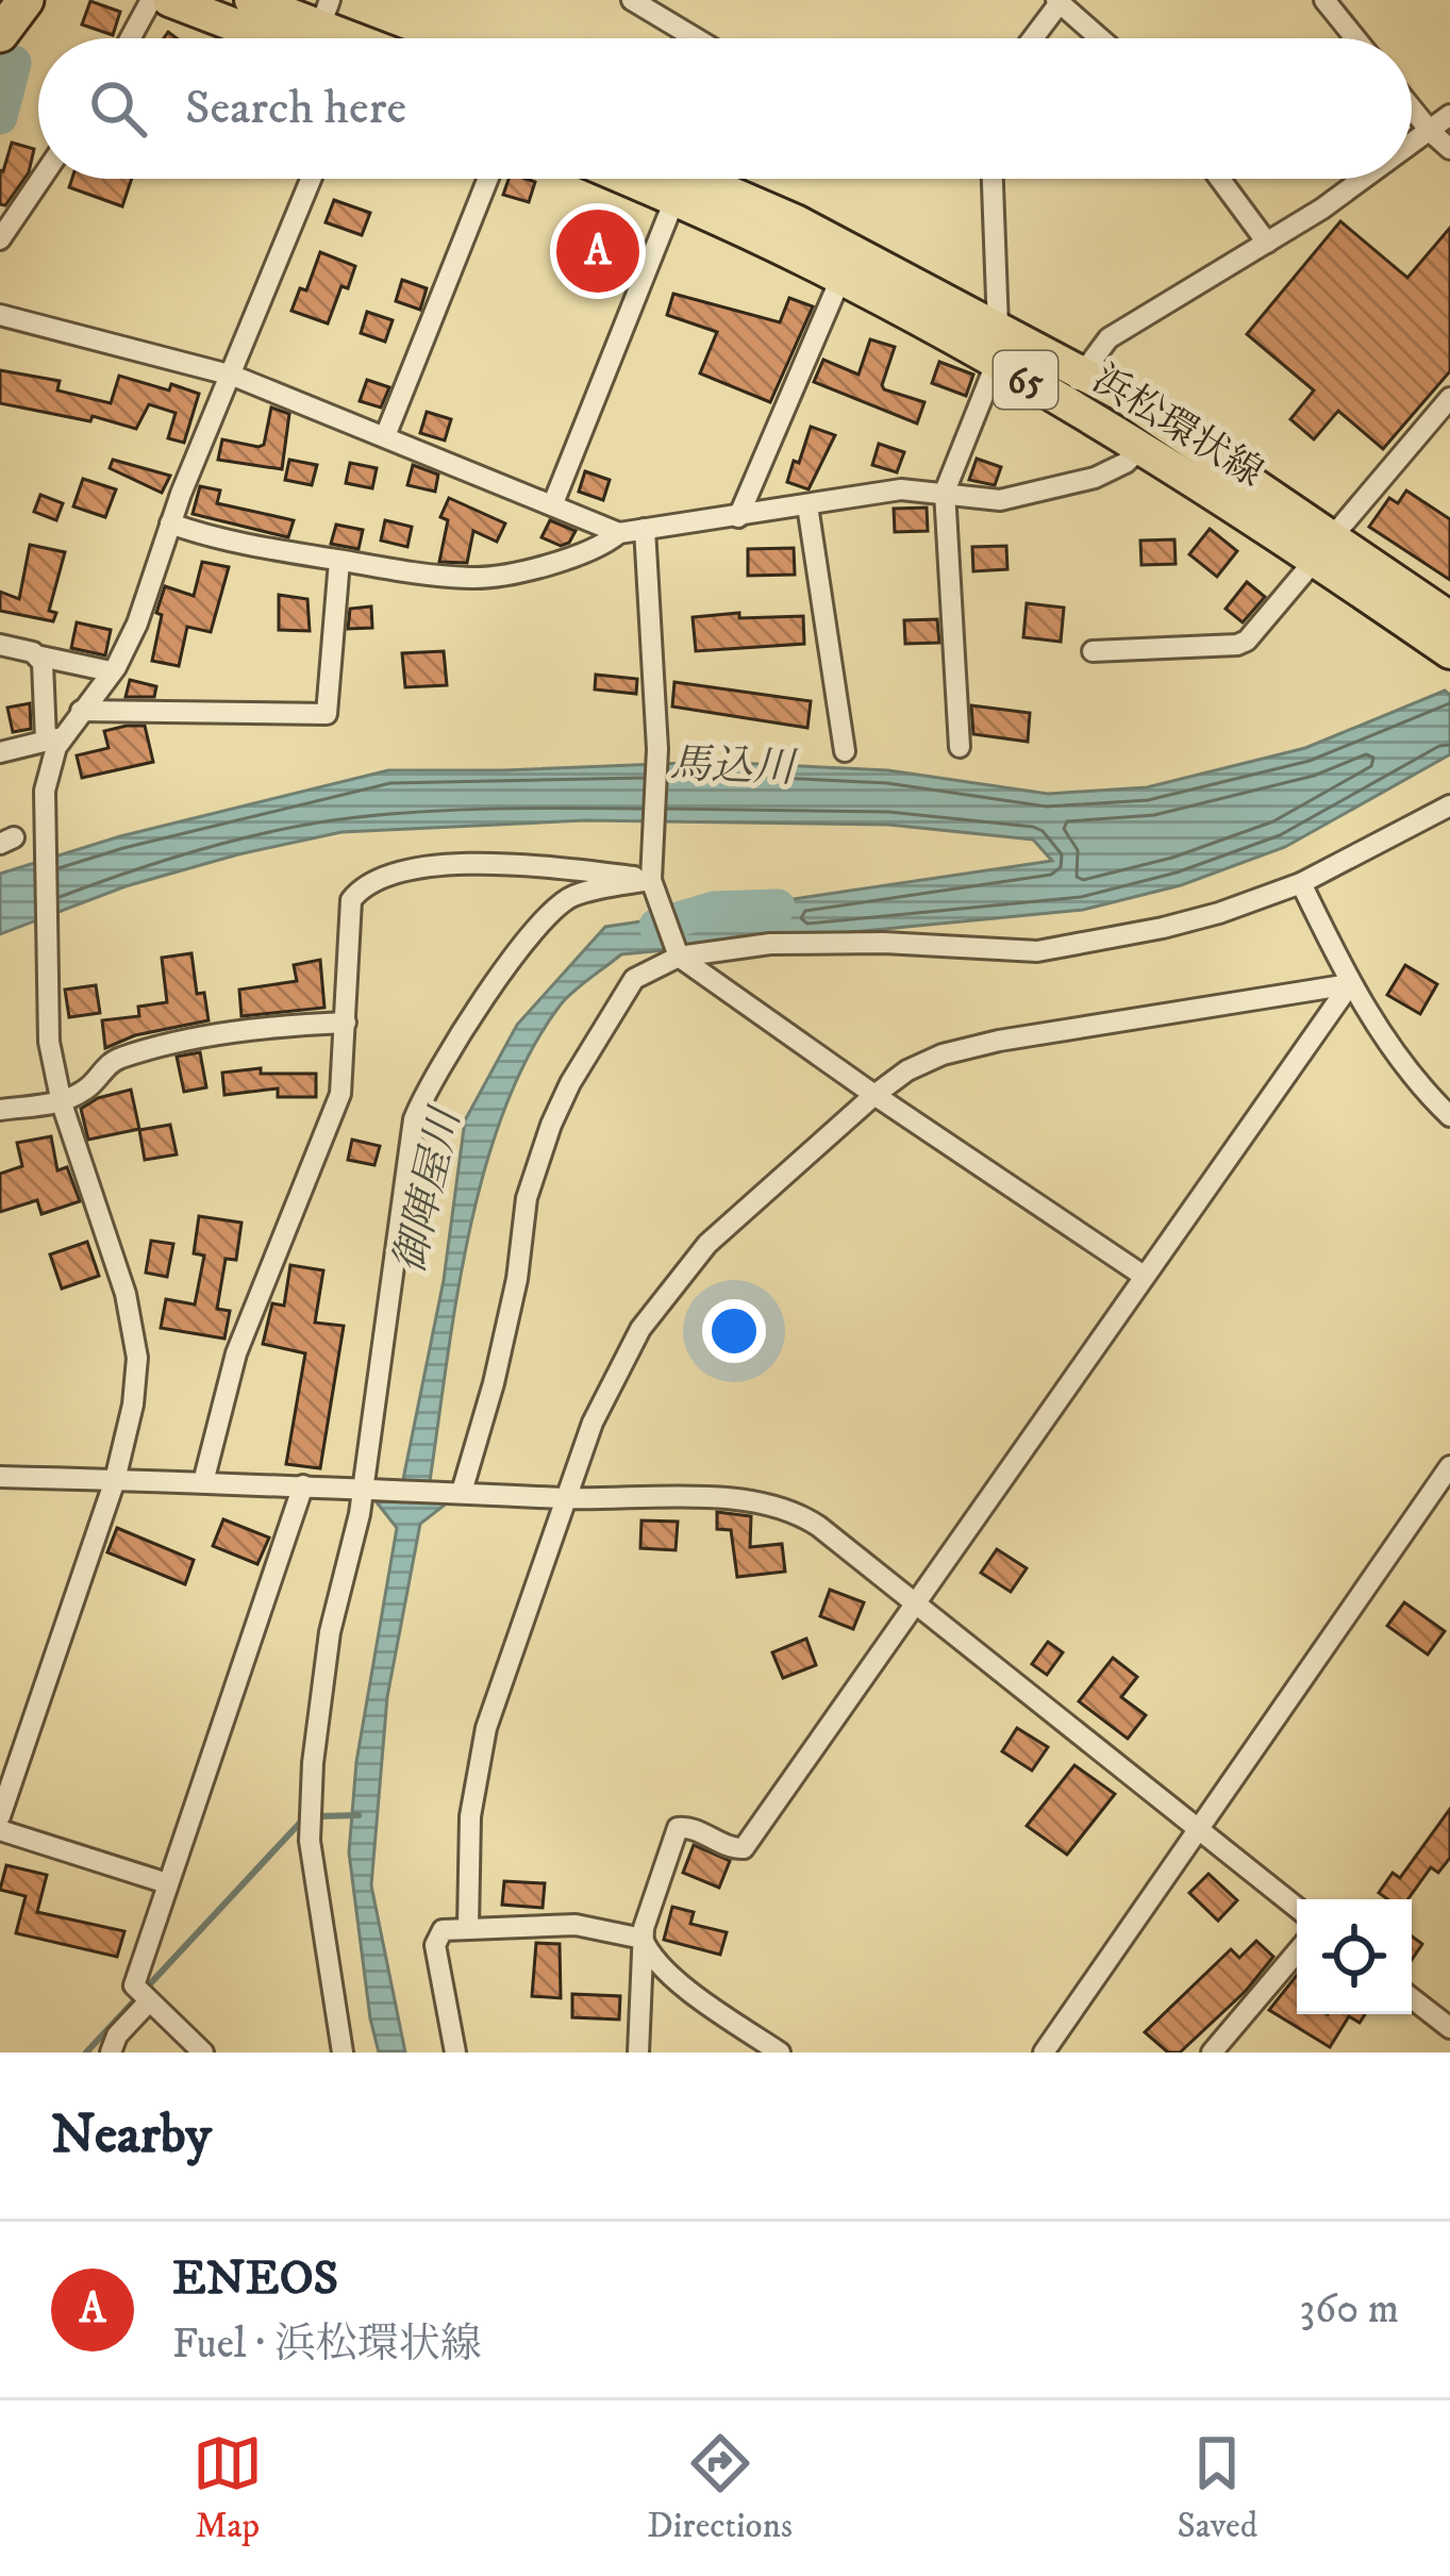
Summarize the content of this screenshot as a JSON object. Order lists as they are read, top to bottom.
{
  "streets": {
    "main road": ["65", "浜松環状線"]
  },
  "water": ["馬込川", "御陣屋川"],
  "page": {
    "search": "Search here",
    "pins": "A",
    "heading": "Nearby",
    "list": [
      {
        "mark": "A",
        "name": "ENEOS",
        "note": "Fuel · 浜松環状線",
        "value": "360 m"
      }
    ],
    "nav": ["Map", "Directions", "Saved"]
  }
}
